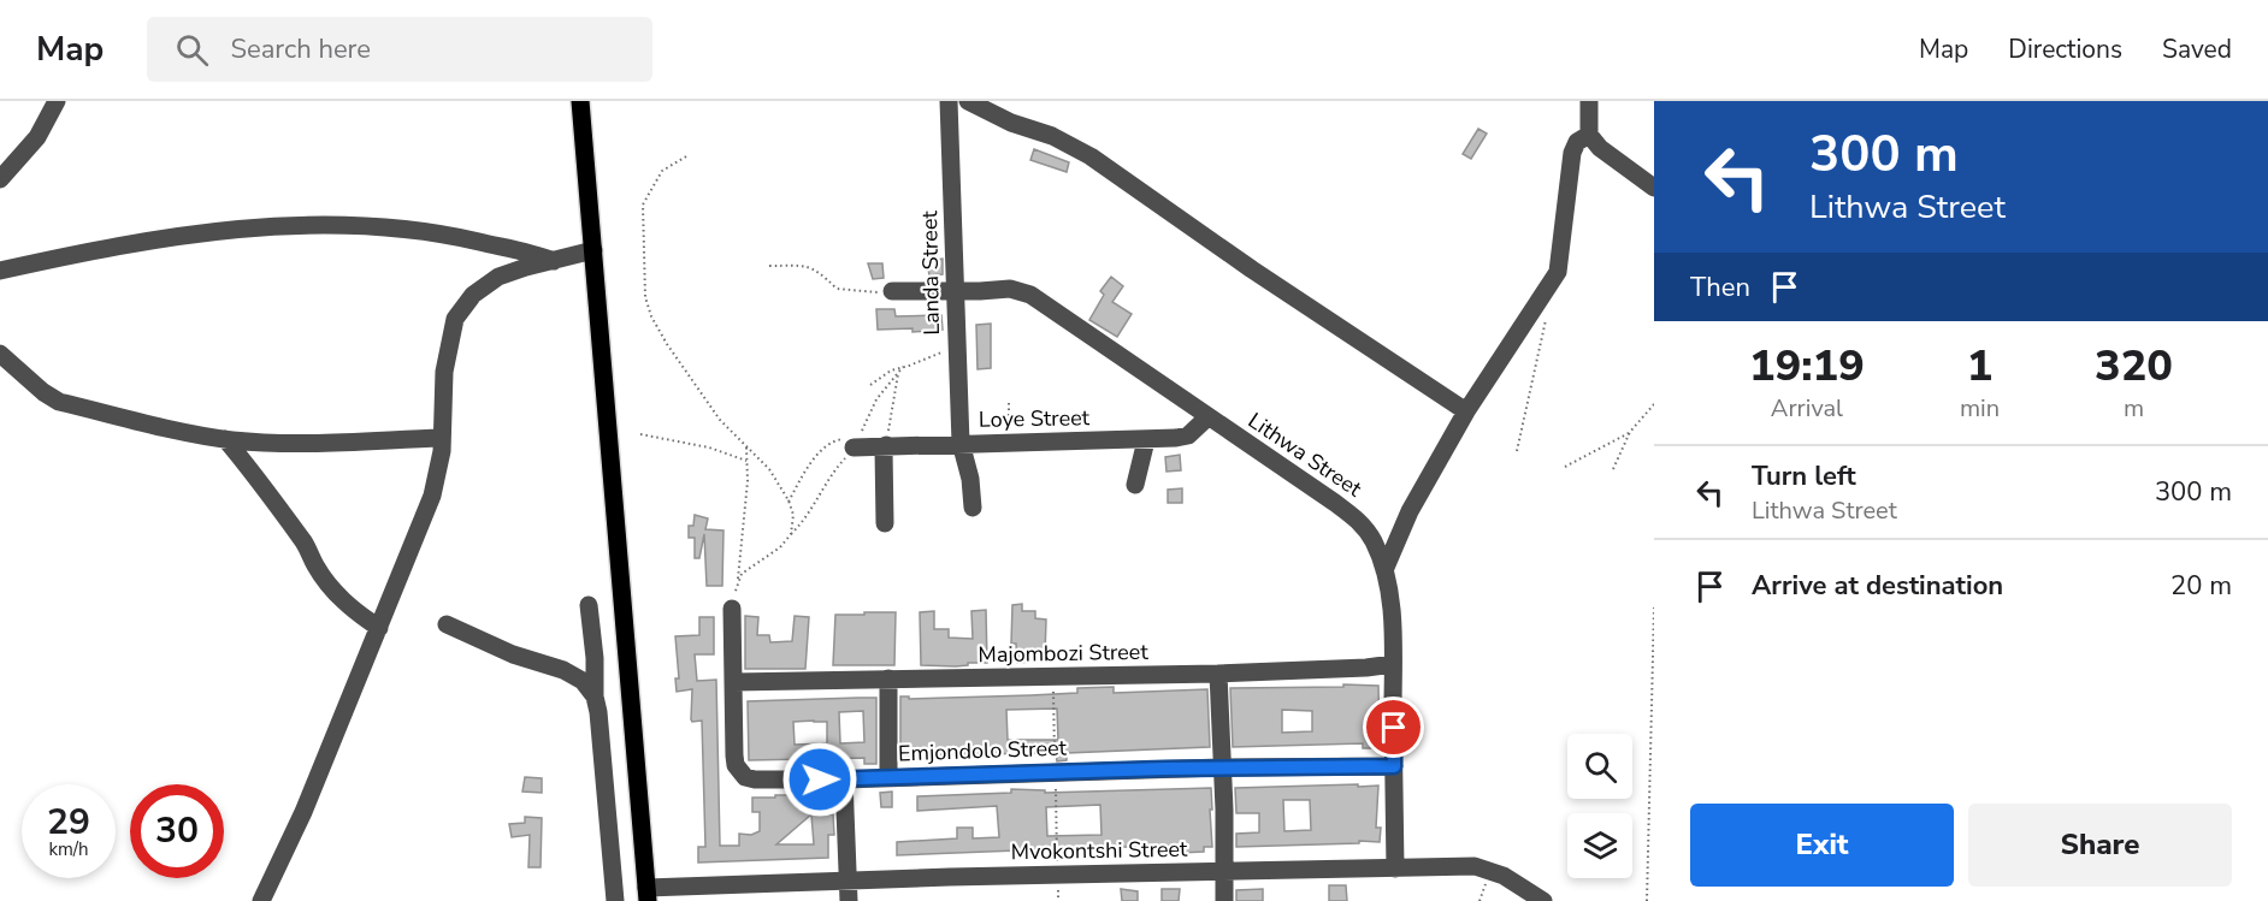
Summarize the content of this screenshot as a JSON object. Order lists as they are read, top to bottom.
{
  "streets": {
    "street": [
      "Landa Street",
      "Loye Street",
      "Lithwa Street",
      "Majombozi Street",
      "Emjondolo Street",
      "Mvokontshi Street"
    ]
  },
  "crossings": [
    ["Landa Street", "Loye Street"],
    ["Landa Street", "Lithwa Street"],
    ["Loye Street", "Lithwa Street"],
    ["Lithwa Street", "Majombozi Street"],
    ["Lithwa Street", "Emjondolo Street"],
    ["Lithwa Street", "Mvokontshi Street"],
    ["Majombozi Street", "Emjondolo Street"]
  ],
  "page": {
    "header": "Map",
    "search": "Search here",
    "nav": ["Map", "Directions", "Saved"],
    "turn": ["300 m", "Lithwa Street"],
    "then": "Then",
    "eta": [
      "19:19",
      "Arrival",
      "1",
      "min",
      "320",
      "m"
    ],
    "list": [
      {
        "name": "Turn left",
        "note": "Lithwa Street",
        "value": "300 m"
      },
      {
        "name": "Arrive at destination",
        "value": "20 m"
      }
    ],
    "speed": "29 km/h",
    "limit": "30",
    "buttons": ["Exit", "Share"]
  }
}
